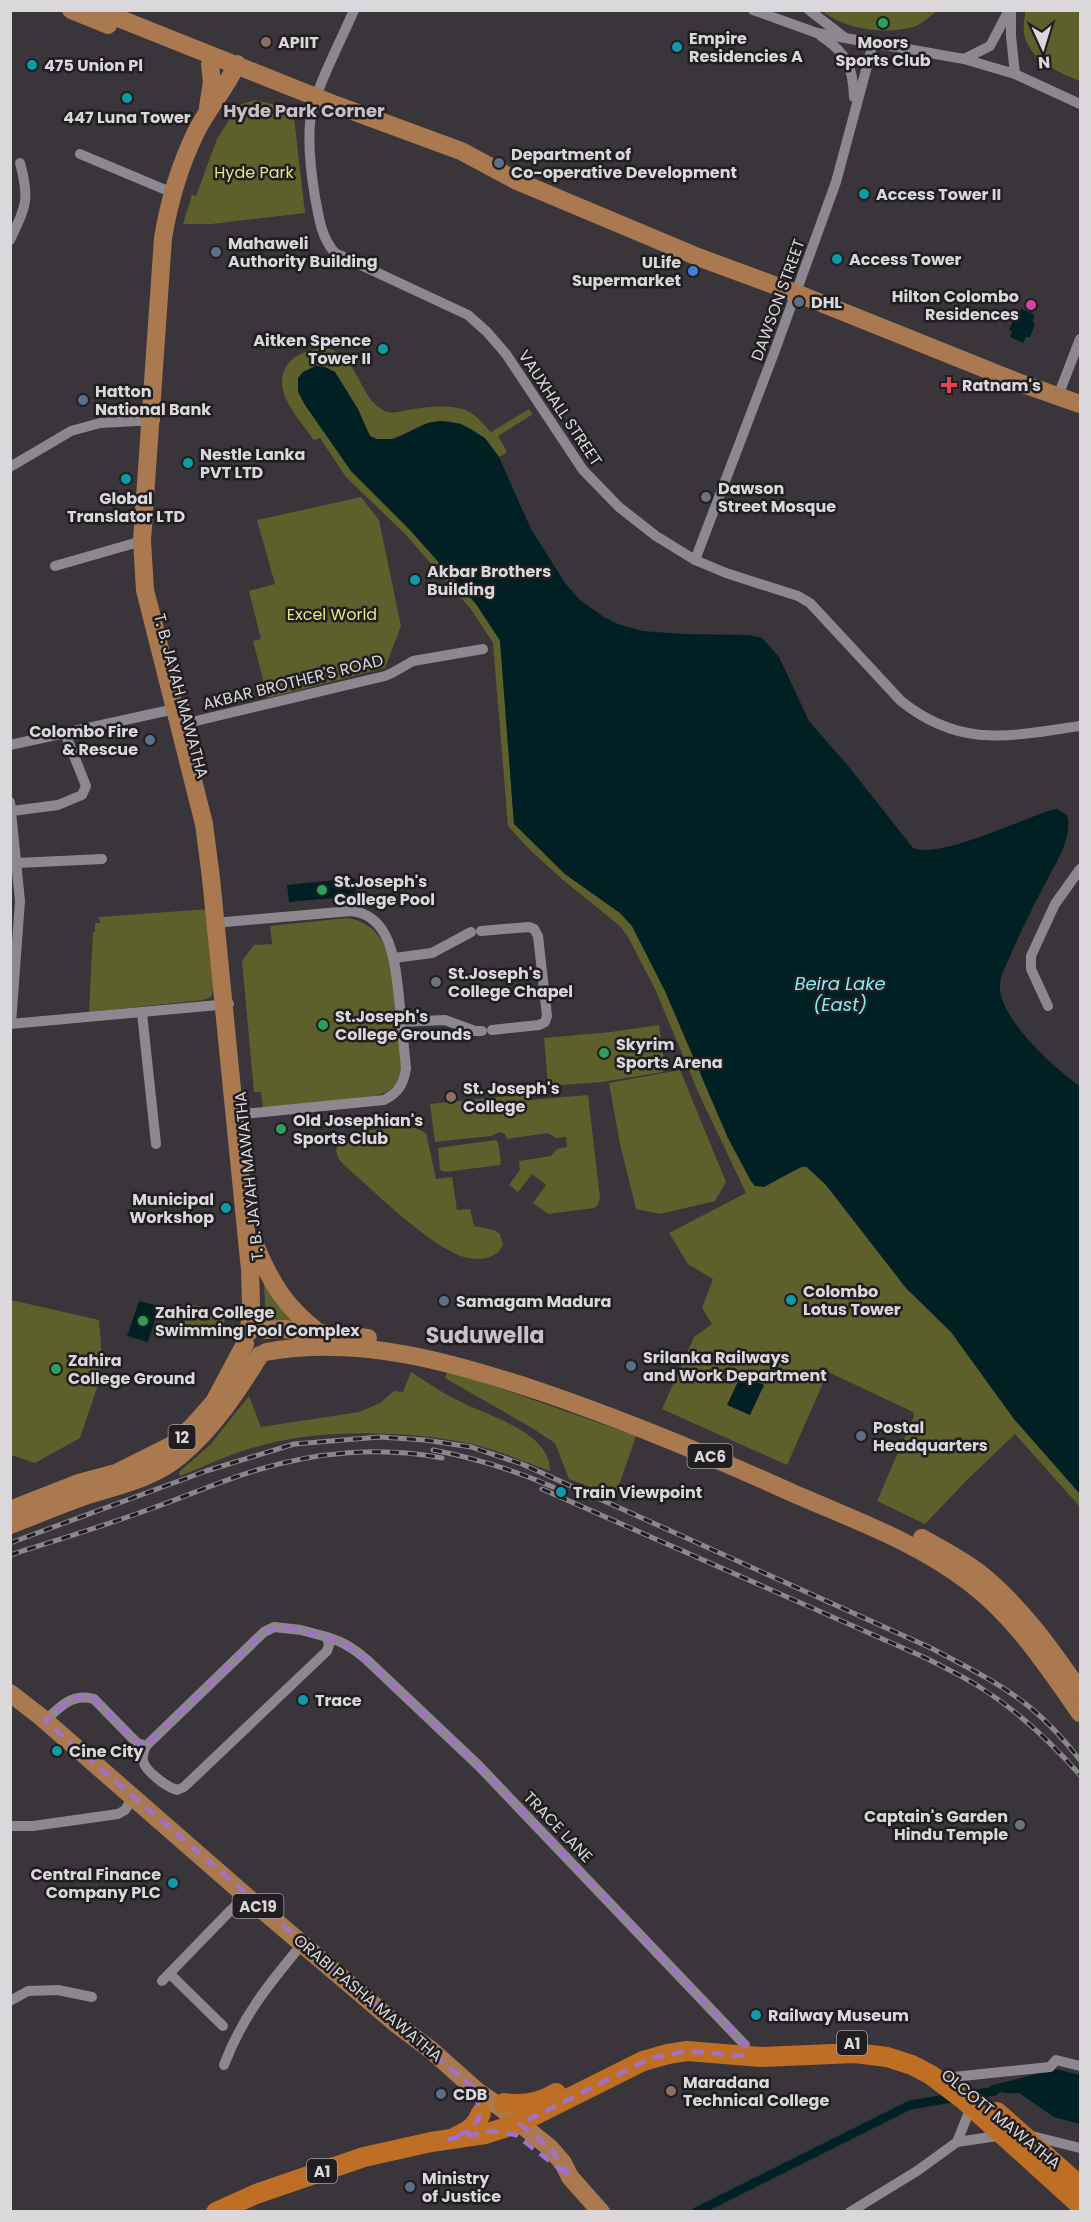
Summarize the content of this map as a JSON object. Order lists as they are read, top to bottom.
{
  "streets": {
    "highway": ["A1", "OLCOTT MAWATHA"],
    "main road": [
      "T. B. JAYAH MAWATHA",
      "12",
      "AC6",
      "AC19",
      "ORABI PASHA MAWATHA"
    ],
    "street": [
      "DAWSON STREET",
      "VAUXHALL STREET",
      "AKBAR BROTHER'S ROAD",
      "TRACE LANE"
    ]
  },
  "crossings": [
    ["DAWSON STREET", "VAUXHALL STREET"],
    ["AKBAR BROTHER'S ROAD", "T. B. JAYAH MAWATHA"],
    ["T. B. JAYAH MAWATHA", "AC6"],
    ["TRACE LANE", "OLCOTT MAWATHA"],
    ["ORABI PASHA MAWATHA", "A1"],
    ["ORABI PASHA MAWATHA", "OLCOTT MAWATHA"],
    ["A1", "OLCOTT MAWATHA"]
  ],
  "districts": ["Hyde Park Corner", "Suduwella"],
  "water": ["Beira Lake (East)"],
  "parks": ["Hyde Park", "Excel World"],
  "places": {
    "other": [
      "Moors Sports Club",
      "APIIT",
      "Empire Residencies A",
      "475 Union Pl",
      "447 Luna Tower",
      "Department of Co-operative Development",
      "Access Tower II",
      "Mahaweli Authority Building",
      "Access Tower",
      "ULife Supermarket",
      "DHL",
      "Hilton Colombo Residences",
      "Aitken Spence Tower II",
      "Hatton National Bank",
      "Nestle Lanka PVT LTD",
      "Global Translator LTD",
      "Dawson Street Mosque",
      "Akbar Brothers Building",
      "Colombo Fire & Rescue",
      "St.Joseph's College Pool",
      "St.Joseph's College Chapel",
      "St.Joseph's College Grounds",
      "Skyrim Sports Arena",
      "St. Joseph's College",
      "Old Josephian's Sports Club",
      "Municipal Workshop",
      "Colombo Lotus Tower",
      "Samagam Madura",
      "Zahira College Swimming Pool Complex",
      "Srilanka Railways and Work Department",
      "Zahira College Ground",
      "Postal Headquarters",
      "Train Viewpoint",
      "Trace",
      "Cine City",
      "Captain's Garden Hindu Temple",
      "Central Finance Company PLC",
      "Railway Museum",
      "Maradana Technical College",
      "CDB",
      "Ministry of Justice"
    ],
    "health": ["Ratnam's"]
  },
  "north": "bottom"
}
